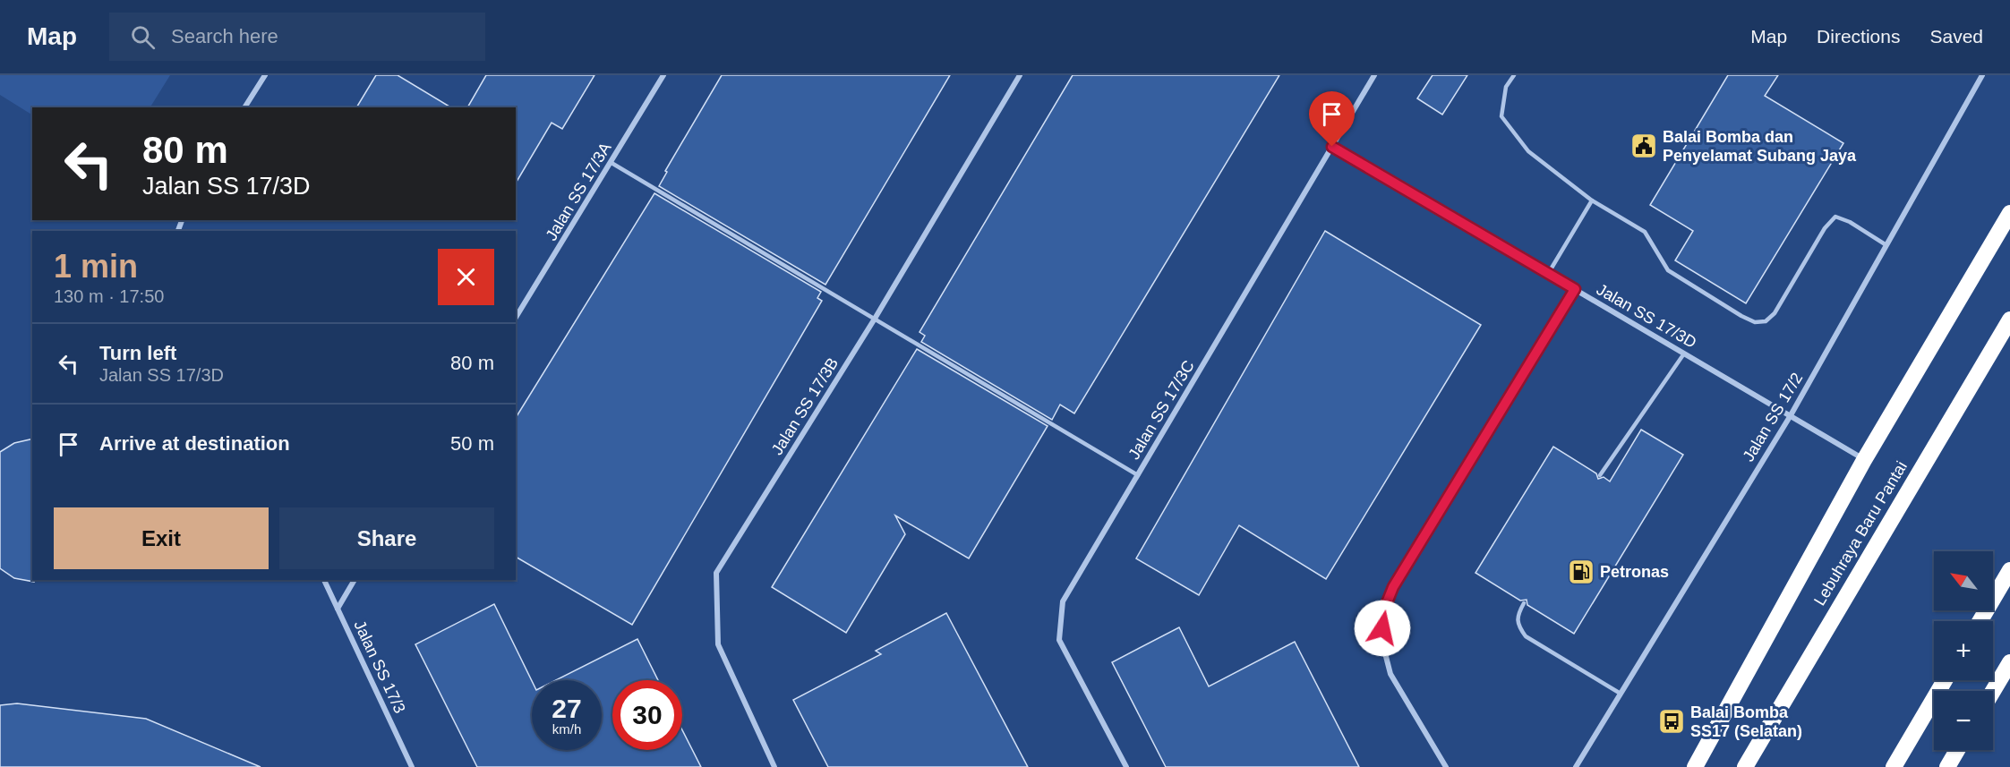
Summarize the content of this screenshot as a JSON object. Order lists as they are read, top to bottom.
{
  "streets": {
    "highway": ["Lebuhraya Baru Pantai"],
    "street": [
      "Jalan SS 17/3A",
      "Jalan SS 17/3D",
      "Jalan SS 17/3B",
      "Jalan SS 17/3C",
      "Jalan SS 17/2",
      "Jalan SS 17/3"
    ]
  },
  "crossings": [
    ["Jalan SS 17/3D", "Jalan SS 17/3C"],
    ["Jalan SS 17/3D", "Jalan SS 17/2"]
  ],
  "places": {
    "public building": ["Balai Bomba dan Penyelamat Subang Jaya"],
    "fuel station": ["Petronas"],
    "bus stop": ["Balai Bomba SS17 (Selatan)"]
  },
  "north": "top left",
  "page": {
    "header": "Map",
    "search": "Search here",
    "nav": ["Map", "Directions", "Saved"],
    "turn": ["80 m", "Jalan SS 17/3D"],
    "heading": ["1 min", "130 m · 17:50"],
    "list": [
      {
        "name": "Turn left",
        "note": "Jalan SS 17/3D",
        "value": "80 m"
      },
      {
        "name": "Arrive at destination",
        "value": "50 m"
      }
    ],
    "buttons": ["Exit", "Share"],
    "map_buttons": ["+", "−"],
    "speed": "27 km/h",
    "limit": "30"
  }
}
